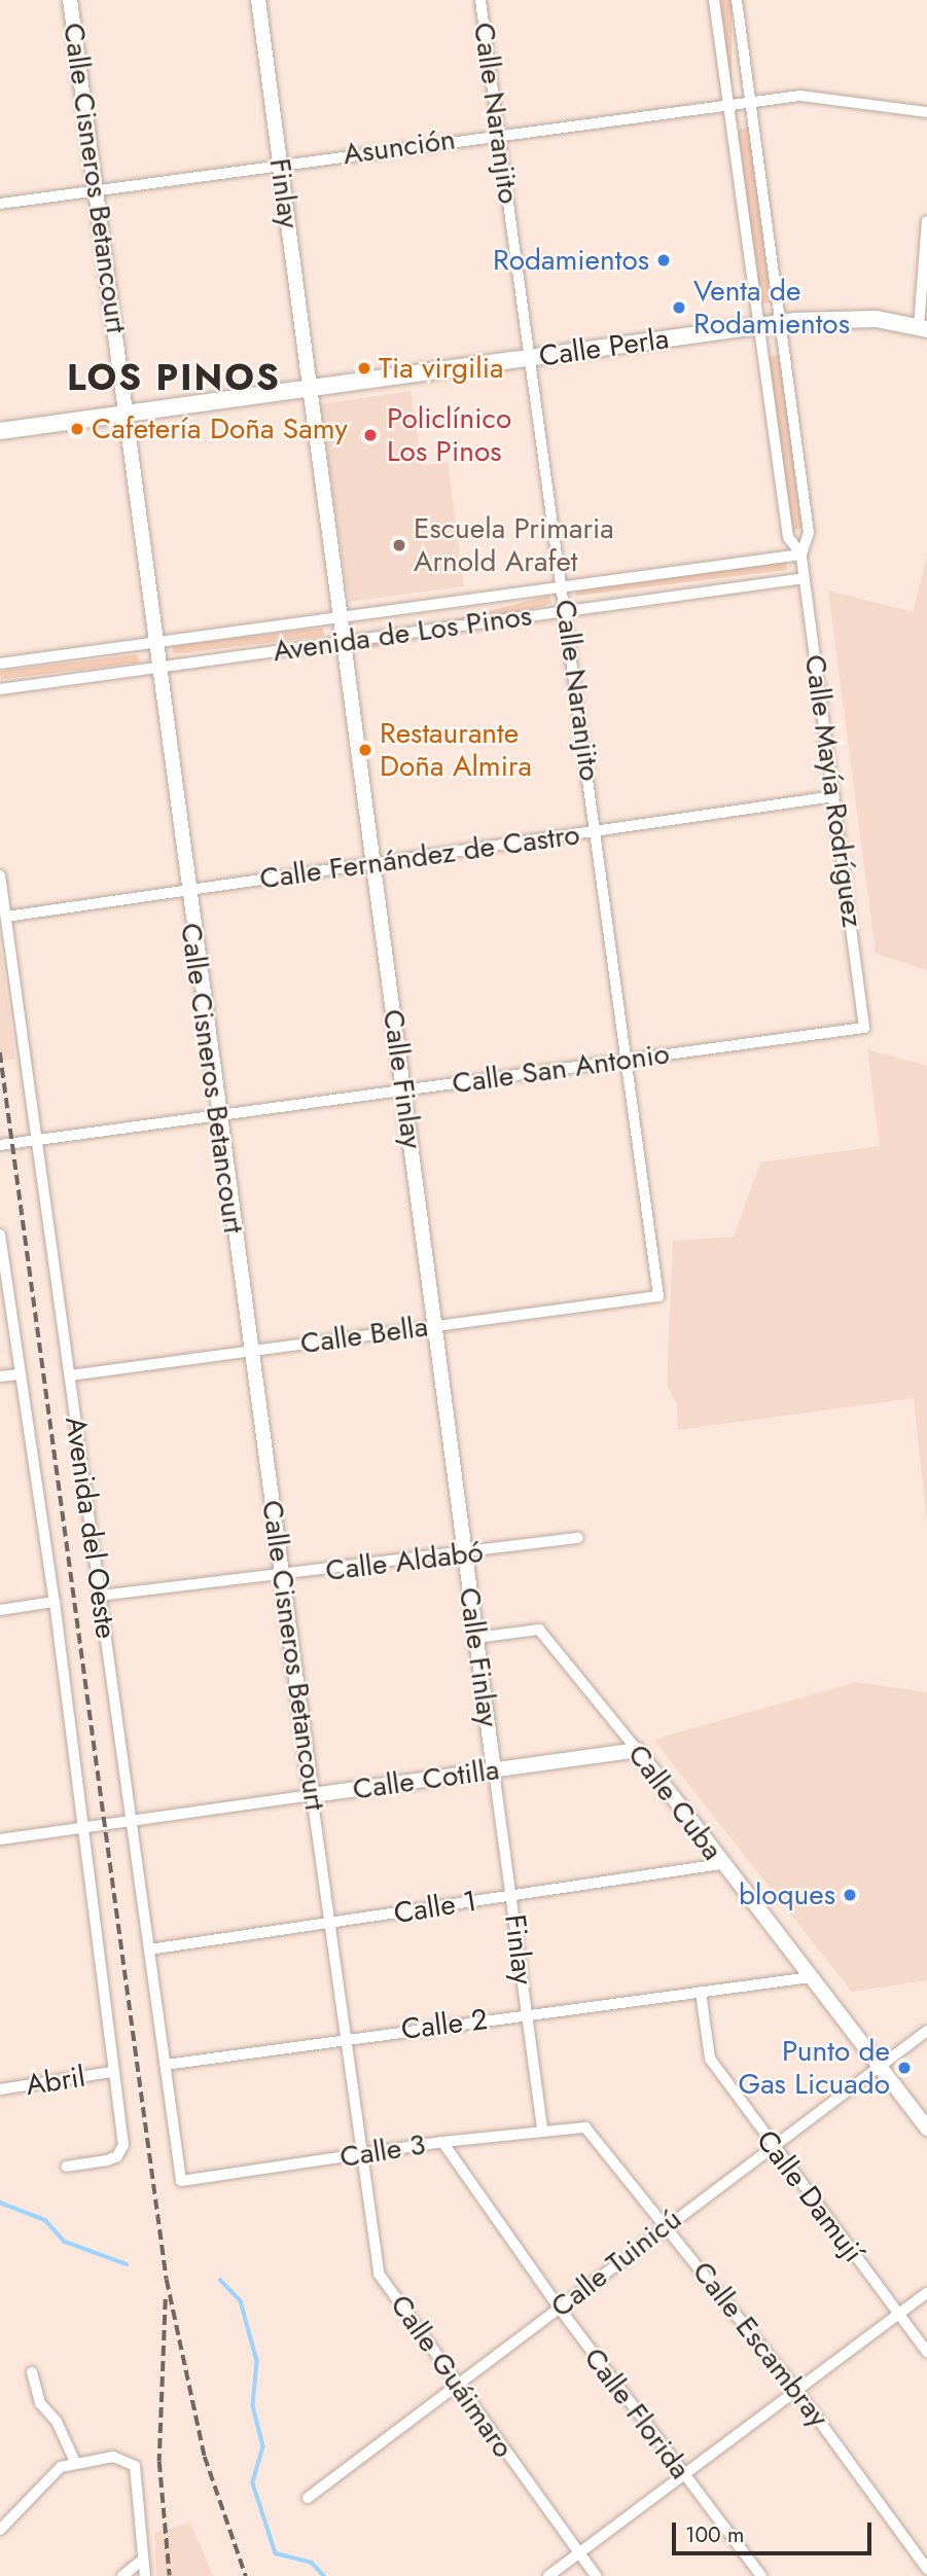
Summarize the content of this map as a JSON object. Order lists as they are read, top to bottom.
{
  "streets": {
    "main road": ["Calle Perla"],
    "street": [
      "Calle Naranjito",
      "Asunción",
      "Calle Cisneros Betancourt",
      "Finlay",
      "Avenida de Los Pinos",
      "Calle Mayía Rodríguez",
      "Calle Fernández de Castro",
      "Calle San Antonio",
      "Calle Finlay",
      "Calle Bella",
      "Avenida del Oeste",
      "Calle Aldabó",
      "Calle Cotilla",
      "Calle Cuba",
      "Calle 1",
      "Calle 2",
      "Abril",
      "Calle 3",
      "Calle Damují",
      "Calle Tuinicú",
      "Calle Escambray",
      "Calle Guáimaro",
      "Calle Florida"
    ]
  },
  "crossings": [
    ["Calle Naranjito", "Asunción"],
    ["Calle Naranjito", "Calle Perla"],
    ["Calle Naranjito", "Avenida de Los Pinos"],
    ["Calle Naranjito", "Calle Fernández de Castro"],
    ["Calle Naranjito", "Calle San Antonio"],
    ["Calle Naranjito", "Calle Bella"],
    ["Asunción", "Calle Cisneros Betancourt"],
    ["Asunción", "Finlay"],
    ["Asunción", "Calle Mayía Rodríguez"],
    ["Calle Cisneros Betancourt", "Calle Perla"],
    ["Calle Cisneros Betancourt", "Avenida de Los Pinos"],
    ["Calle Cisneros Betancourt", "Calle Fernández de Castro"],
    ["Calle Cisneros Betancourt", "Calle San Antonio"],
    ["Calle Cisneros Betancourt", "Calle Bella"],
    ["Calle Cisneros Betancourt", "Calle Aldabó"],
    ["Calle Cisneros Betancourt", "Calle Cotilla"],
    ["Calle Cisneros Betancourt", "Calle 1"],
    ["Calle Cisneros Betancourt", "Calle 2"],
    ["Calle Cisneros Betancourt", "Calle 3"],
    ["Calle Cisneros Betancourt", "Calle Guáimaro"],
    ["Finlay", "Calle Perla"],
    ["Finlay", "Calle Finlay"],
    ["Finlay", "Calle Cotilla"],
    ["Finlay", "Calle 1"],
    ["Finlay", "Calle 2"],
    ["Finlay", "Calle 3"],
    ["Calle Perla", "Calle Mayía Rodríguez"],
    ["Calle Perla", "Calle Finlay"],
    ["Avenida de Los Pinos", "Calle Mayía Rodríguez"],
    ["Avenida de Los Pinos", "Calle Finlay"],
    ["Calle Mayía Rodríguez", "Calle Fernández de Castro"],
    ["Calle Mayía Rodríguez", "Calle San Antonio"],
    ["Calle Fernández de Castro", "Calle Finlay"],
    ["Calle Fernández de Castro", "Avenida del Oeste"],
    ["Calle San Antonio", "Calle Finlay"],
    ["Calle San Antonio", "Avenida del Oeste"],
    ["Calle Finlay", "Calle Bella"],
    ["Calle Finlay", "Calle Aldabó"],
    ["Calle Finlay", "Calle Cotilla"],
    ["Calle Finlay", "Calle Cuba"],
    ["Calle Bella", "Avenida del Oeste"],
    ["Avenida del Oeste", "Calle Aldabó"],
    ["Avenida del Oeste", "Calle Cotilla"],
    ["Avenida del Oeste", "Calle 1"],
    ["Avenida del Oeste", "Calle 2"],
    ["Avenida del Oeste", "Abril"],
    ["Avenida del Oeste", "Calle 3"],
    ["Calle Cotilla", "Calle Cuba"],
    ["Calle Cuba", "Calle 1"],
    ["Calle Cuba", "Calle 2"],
    ["Calle Cuba", "Calle Tuinicú"],
    ["Calle 2", "Calle Damují"],
    ["Calle 3", "Calle Escambray"],
    ["Calle 3", "Calle Guáimaro"],
    ["Calle 3", "Calle Florida"],
    ["Calle Damují", "Calle Tuinicú"],
    ["Calle Tuinicú", "Calle Escambray"],
    ["Calle Tuinicú", "Calle Guáimaro"],
    ["Calle Tuinicú", "Calle Florida"]
  ],
  "districts": ["LOS PINOS"],
  "places": [
    "Rodamientos",
    "Venta de Rodamientos",
    "Tia virgilia",
    "Cafetería Doña Samy",
    "Policlínico Los Pinos",
    "Escuela Primaria Arnold Arafet",
    "Restaurante Doña Almira",
    "bloques",
    "Punto de Gas Licuado"
  ],
  "scale_bar": "100 m"
}
